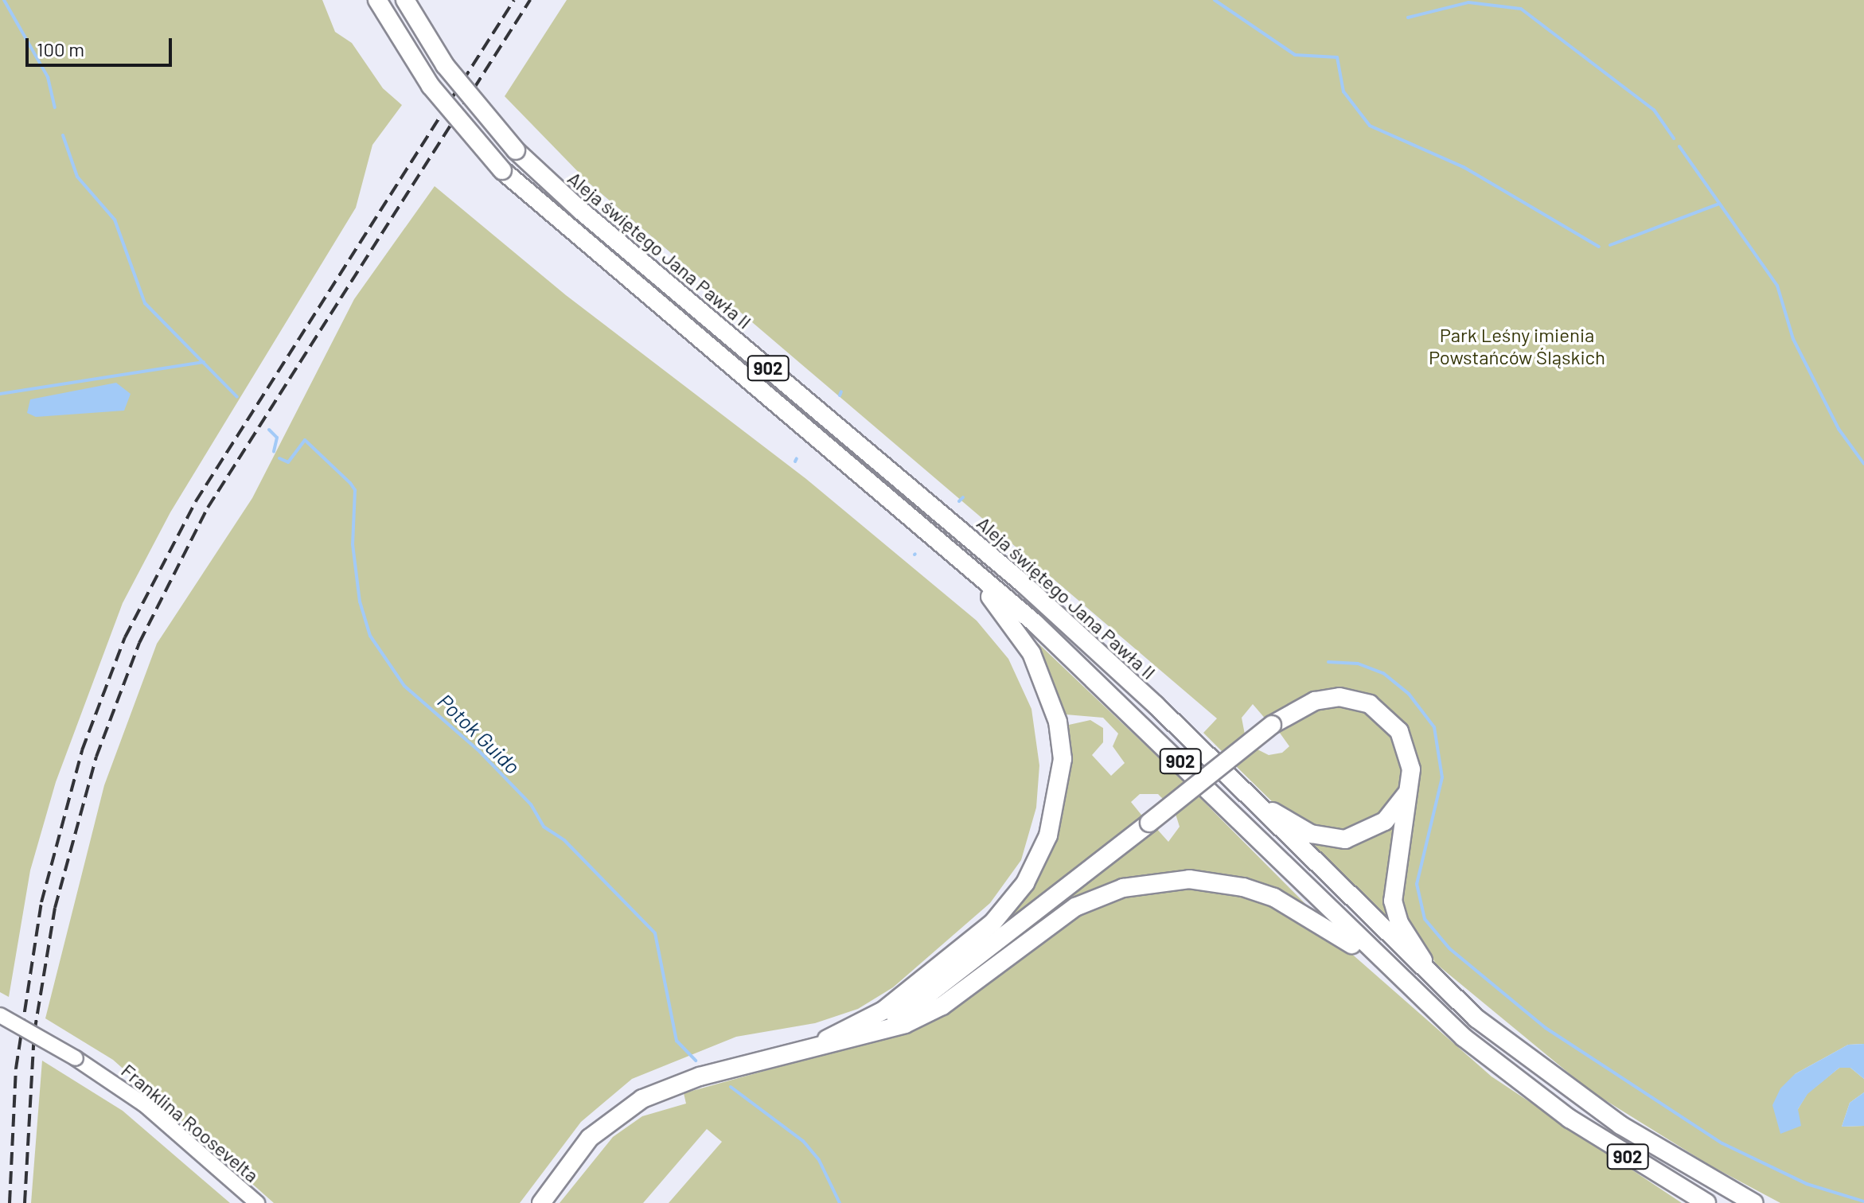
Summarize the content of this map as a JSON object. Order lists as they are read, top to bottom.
{
  "streets": {
    "main road": ["Aleja świętego Jana Pawła II", "902"],
    "street": ["Franklina Roosevelta"]
  },
  "water": ["Potok Guido"],
  "parks": ["Park Leśny imienia Powstańców Śląskich"],
  "scale_bar": "100 m"
}
